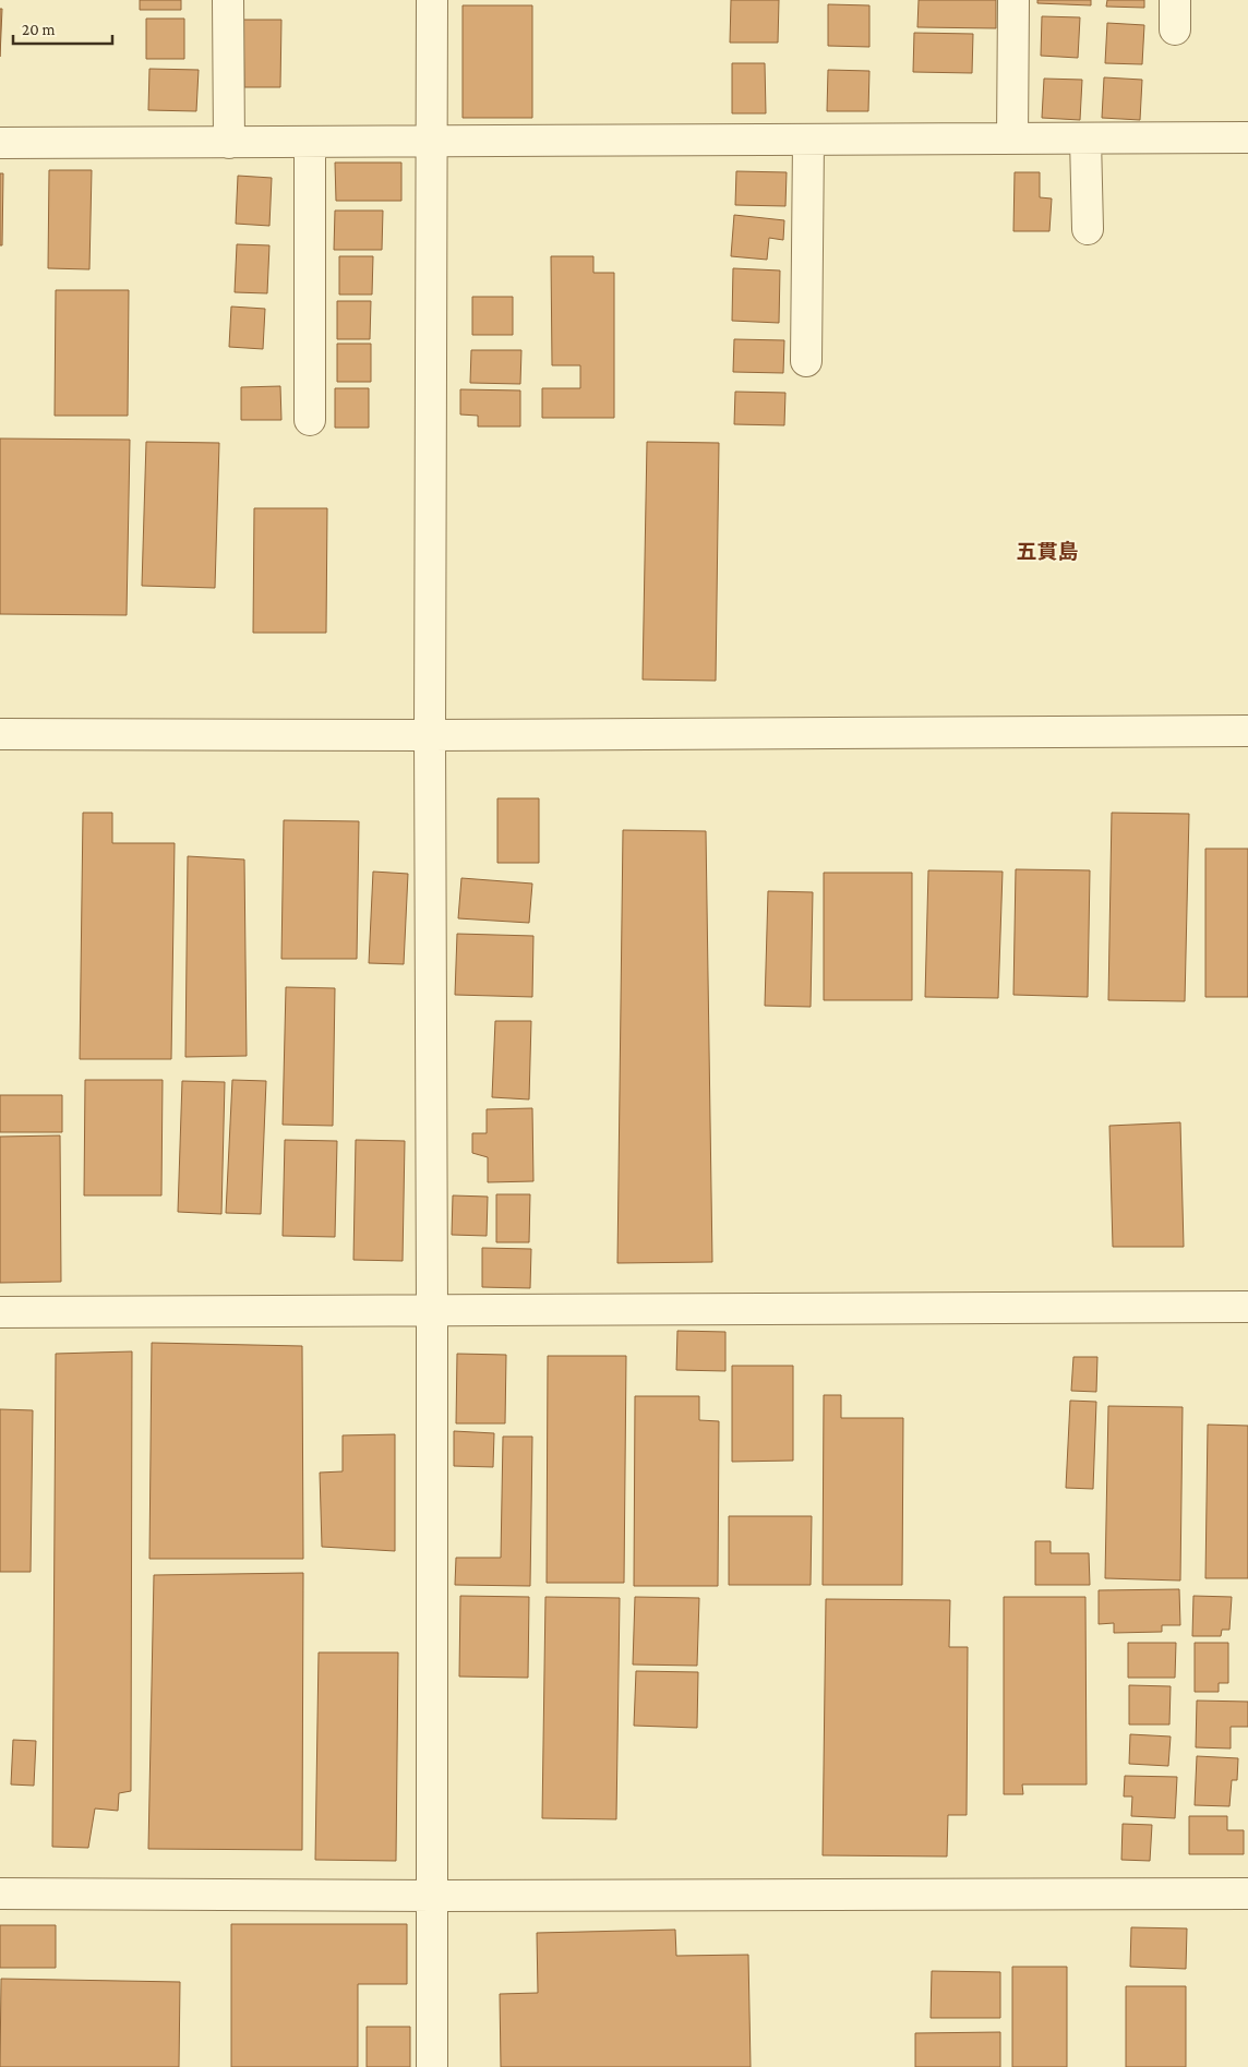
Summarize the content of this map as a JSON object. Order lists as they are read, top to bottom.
{
  "districts": ["五貫島"],
  "scale_bar": "20 m"
}
